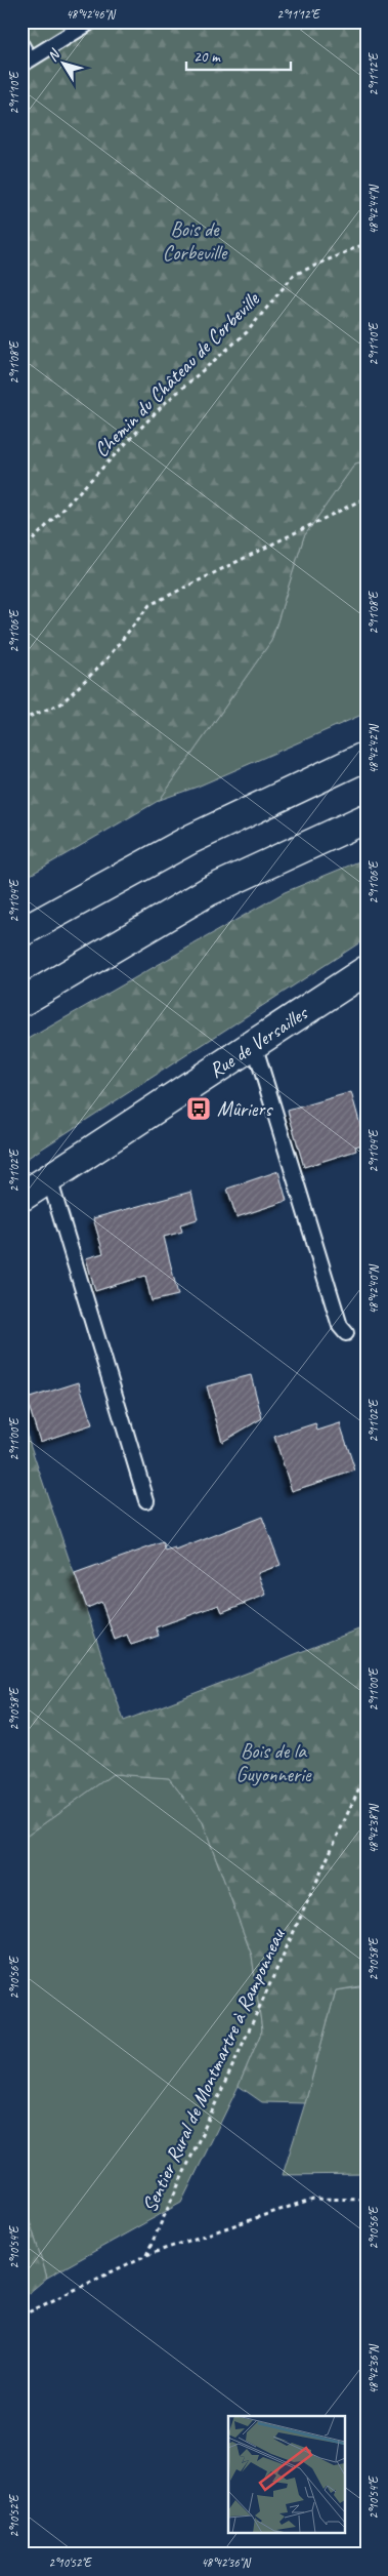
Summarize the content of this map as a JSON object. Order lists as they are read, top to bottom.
{
  "streets": {
    "main road": ["Rue de Versailles"],
    "path": ["Chemin du Château de Corbeville", "Sentier Rural de Montmartre à Ramponneau"]
  },
  "parks": ["Bois de Corbeville", "Bois de la Guyonnerie"],
  "places": {
    "bus stop": ["Mûriers"]
  },
  "scale_bar": "20 m",
  "north": "top left",
  "coordinates": [
    "48°42'46\"N",
    "2°11'12\"E",
    "2°11'10\"E",
    "48°42'44\"N",
    "2°11'08\"E",
    "2°11'06\"E",
    "48°42'42\"N",
    "2°11'04\"E",
    "2°11'02\"E",
    "48°42'40\"N",
    "2°11'00\"E",
    "2°10'58\"E",
    "48°42'38\"N",
    "2°10'56\"E",
    "2°10'54\"E",
    "48°42'36\"N",
    "2°10'52\"E"
  ]
}
